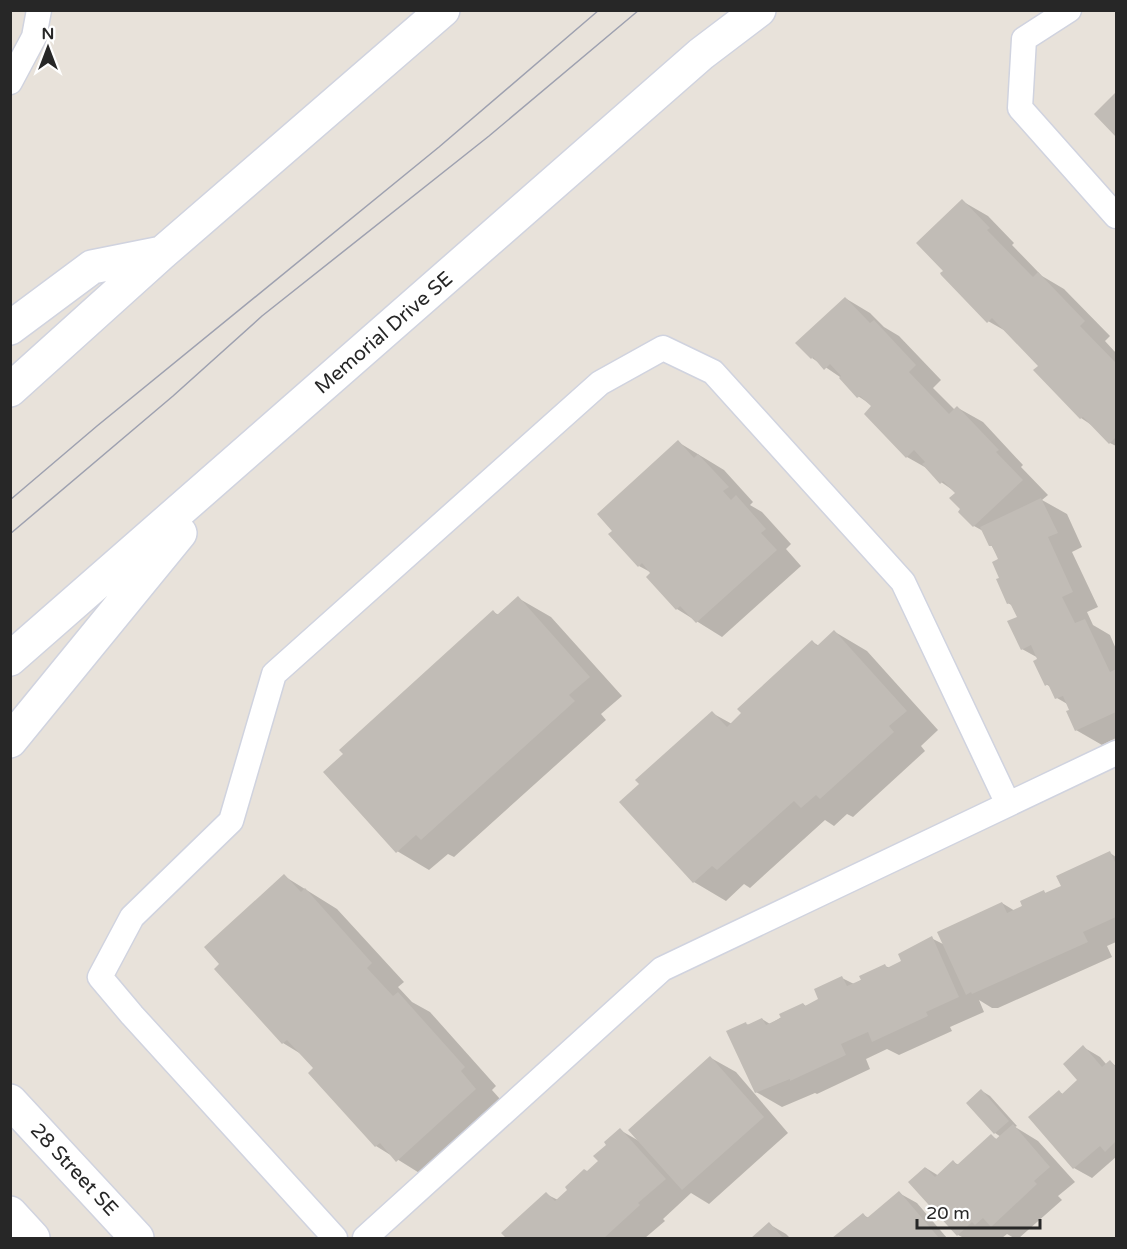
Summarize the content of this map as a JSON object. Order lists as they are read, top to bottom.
{
  "streets": {
    "main road": ["Memorial Drive SE", "28 Street SE"]
  },
  "scale_bar": "20 m",
  "north": "top"
}
